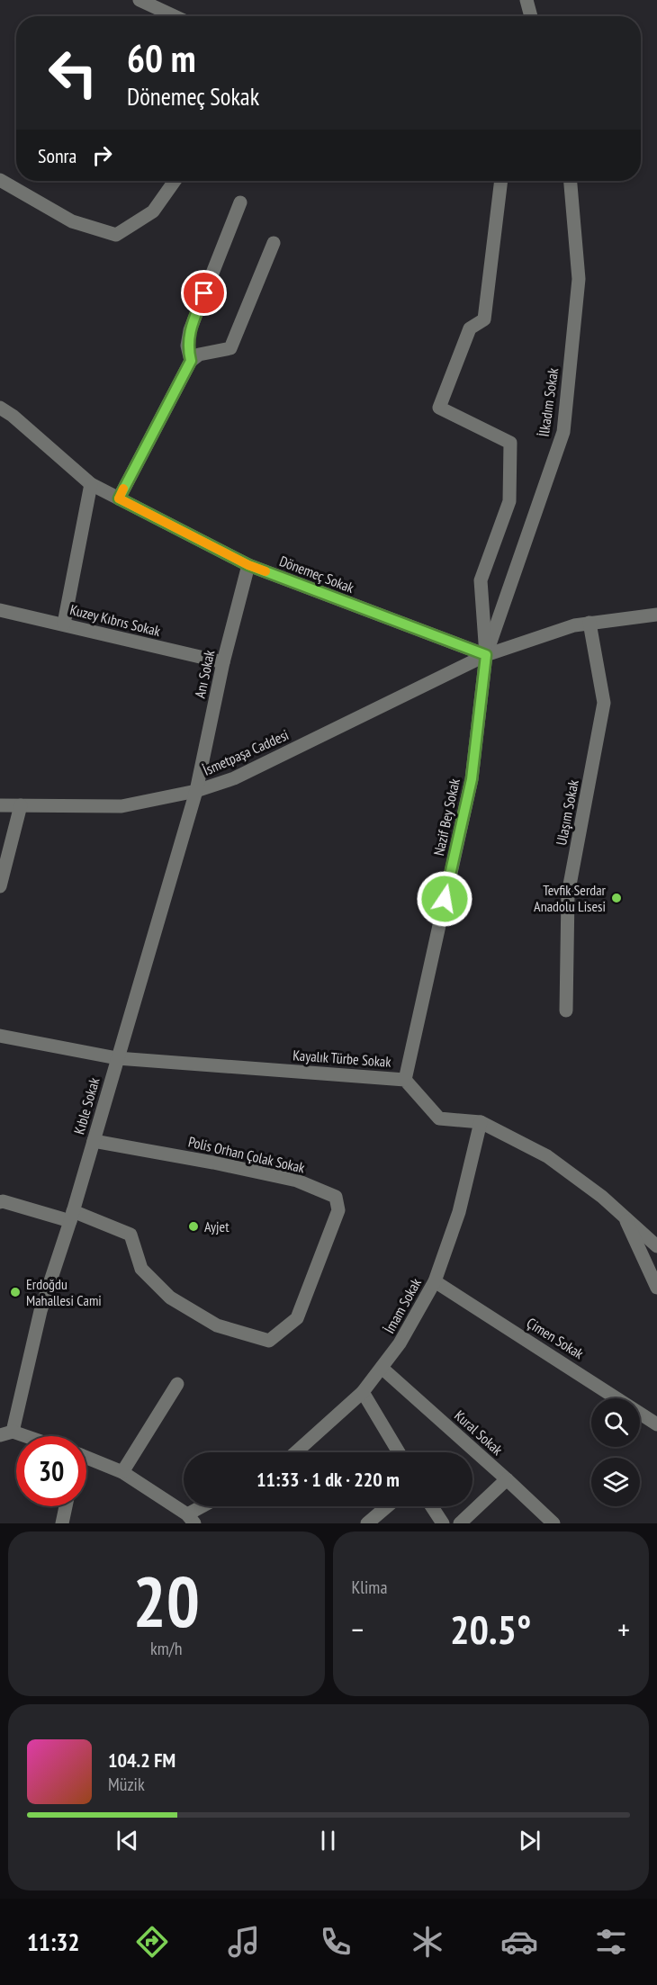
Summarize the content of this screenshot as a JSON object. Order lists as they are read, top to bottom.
{
  "streets": {
    "street": [
      "İlkadım Sokak",
      "Dönemeç Sokak",
      "Kuzey Kıbrıs Sokak",
      "Anı Sokak",
      "İsmetpaşa Caddesi",
      "Ulaşım Sokak",
      "Nazif Bey Sokak",
      "Kayalık Türbe Sokak",
      "Kıble Sokak",
      "Polis Orhan Çolak Sokak",
      "İmam Sokak",
      "Çimen Sokak",
      "Kural Sokak"
    ]
  },
  "crossings": [
    ["İlkadım Sokak", "Dönemeç Sokak"],
    ["İlkadım Sokak", "İsmetpaşa Caddesi"],
    ["İlkadım Sokak", "Nazif Bey Sokak"],
    ["Dönemeç Sokak", "Anı Sokak"],
    ["Dönemeç Sokak", "İsmetpaşa Caddesi"],
    ["Dönemeç Sokak", "Nazif Bey Sokak"],
    ["Kuzey Kıbrıs Sokak", "Anı Sokak"],
    ["Anı Sokak", "İsmetpaşa Caddesi"],
    ["Anı Sokak", "Kıble Sokak"],
    ["İsmetpaşa Caddesi", "Nazif Bey Sokak"],
    ["İsmetpaşa Caddesi", "Kıble Sokak"],
    ["Nazif Bey Sokak", "Kayalık Türbe Sokak"],
    ["Kayalık Türbe Sokak", "Kıble Sokak"],
    ["Kayalık Türbe Sokak", "İmam Sokak"],
    ["Kıble Sokak", "Polis Orhan Çolak Sokak"],
    ["İmam Sokak", "Çimen Sokak"],
    ["İmam Sokak", "Kural Sokak"]
  ],
  "places": ["Tevfik Serdar Anadolu Lisesi", "Ayjet", "Erdoğdu Mahallesi Cami"],
  "page": {
    "turn": ["60 m", "Dönemeç Sokak"],
    "then": "Sonra",
    "limit": "30",
    "trip": "11:33 · 1 dk · 220 m",
    "tile": [
      ["20", "km/h"],
      "Klima"
    ],
    "heat": ["−", "20.5°", "+"],
    "song": ["104.2 FM", "Müzik"],
    "tabs": "11:32"
  }
}
